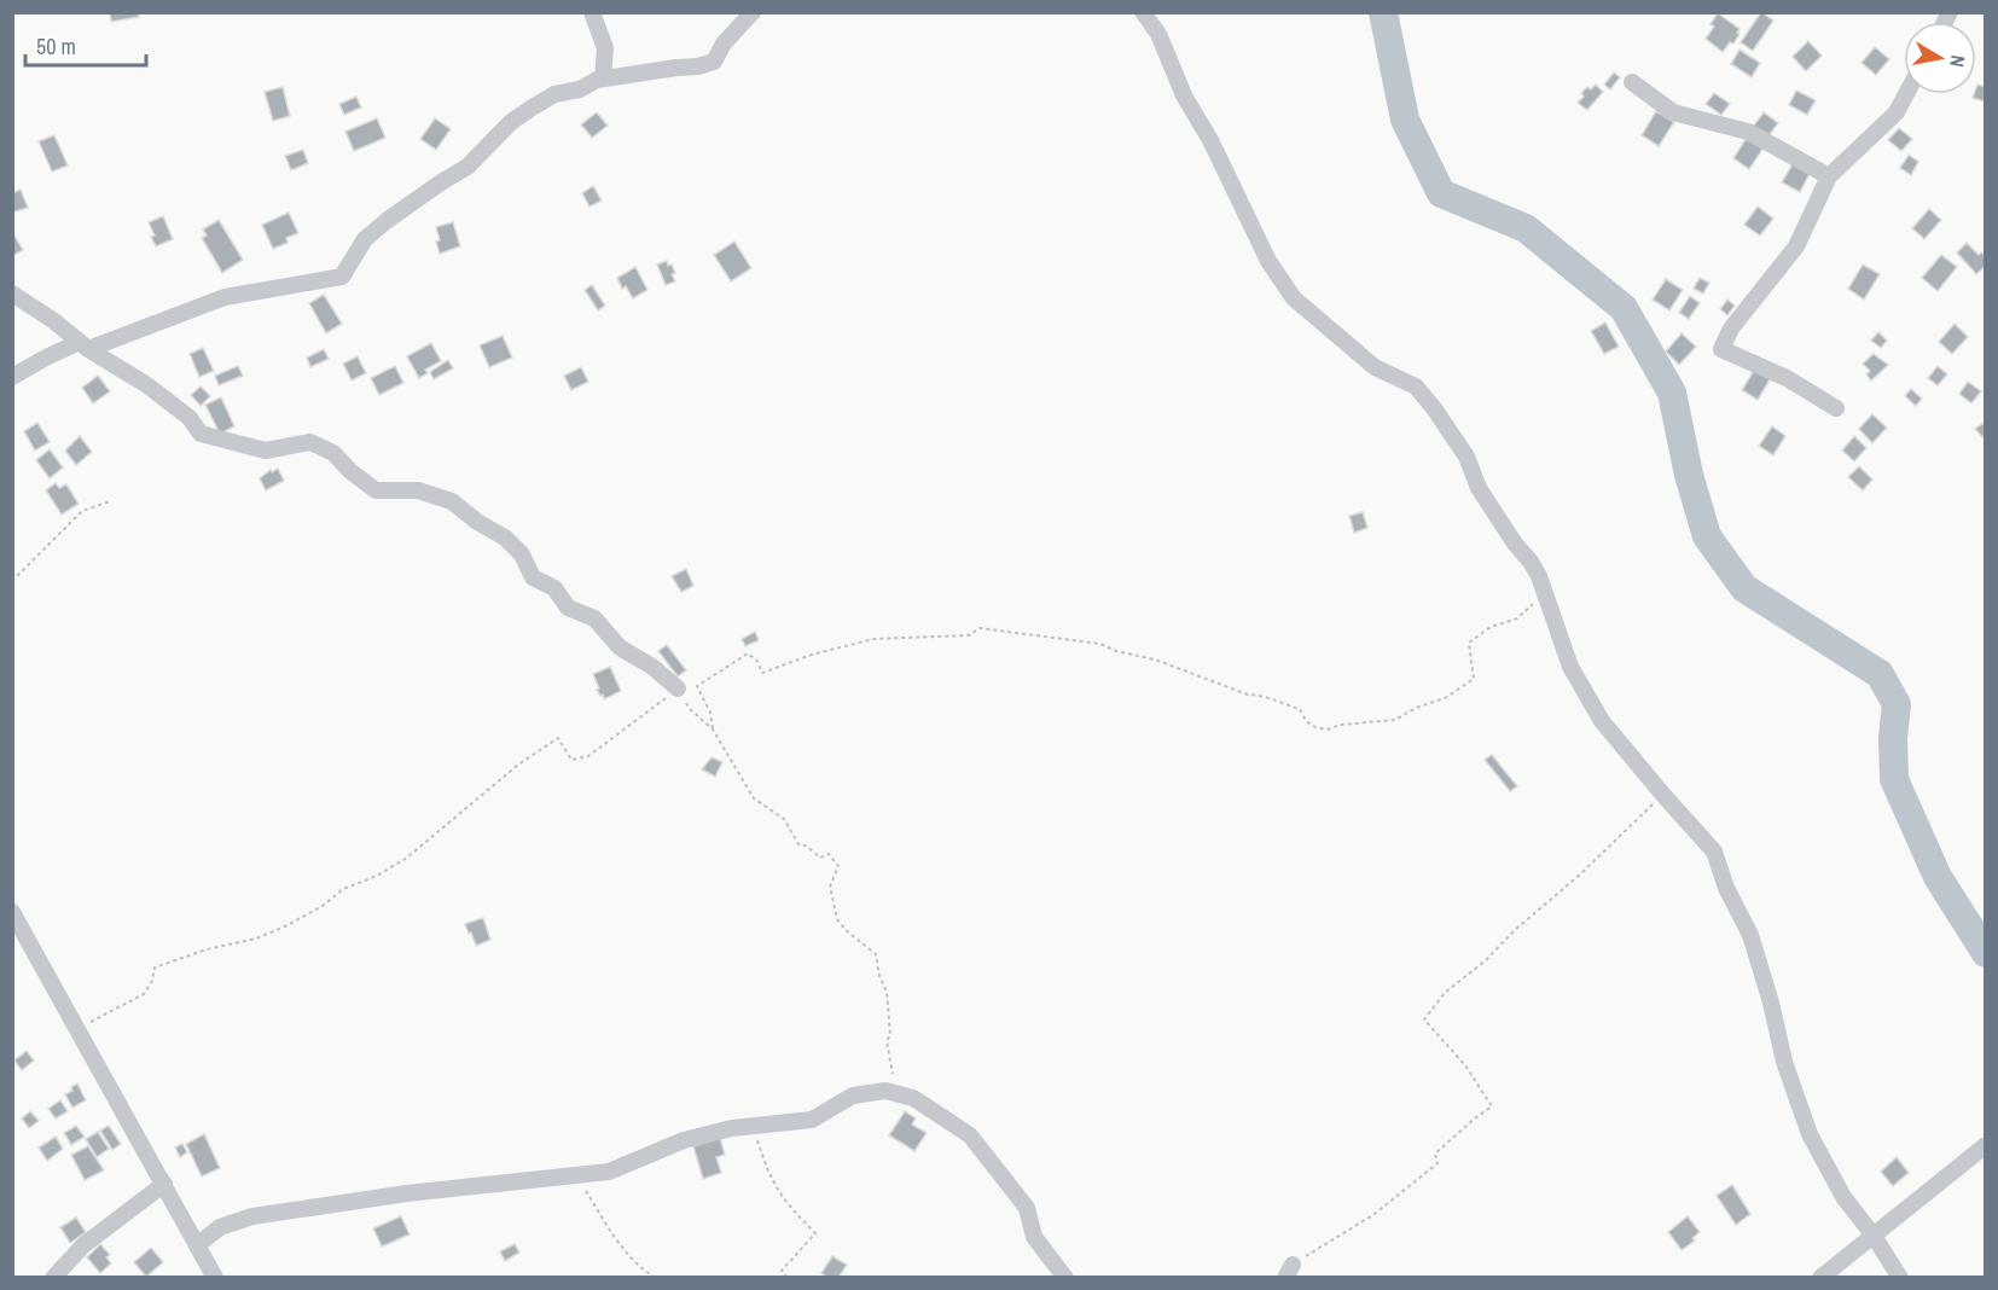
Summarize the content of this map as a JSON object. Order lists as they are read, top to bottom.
{
  "scale_bar": "50 m",
  "north": "right"
}
